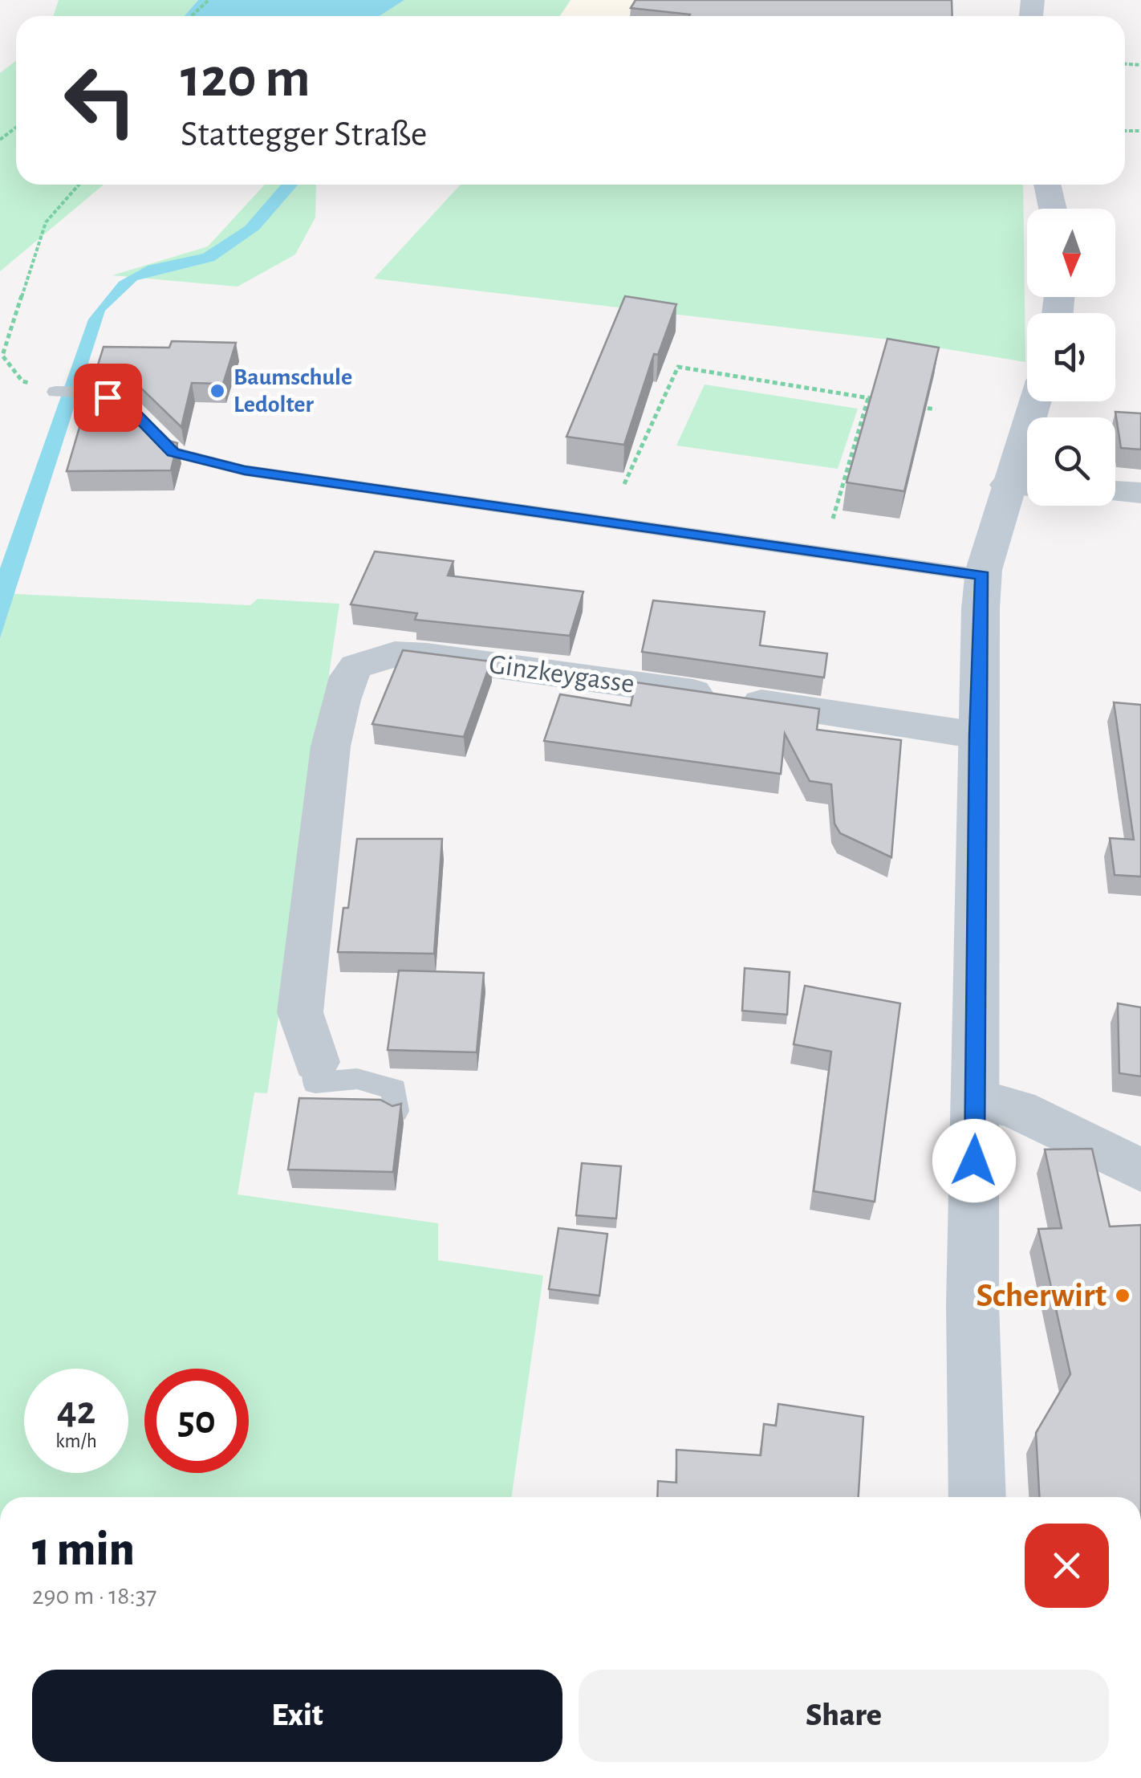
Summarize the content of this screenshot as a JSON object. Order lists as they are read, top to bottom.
{
  "streets": {
    "street": ["Ginzkeygasse"]
  },
  "places": ["Baumschule Ledolter", "Scherwirt"],
  "north": "bottom",
  "page": {
    "turn": ["120 m", "Stattegger Straße"],
    "speed": "42 km/h",
    "limit": "50",
    "heading": ["1 min", "290 m · 18:37"],
    "buttons": ["Exit", "Share"]
  }
}
